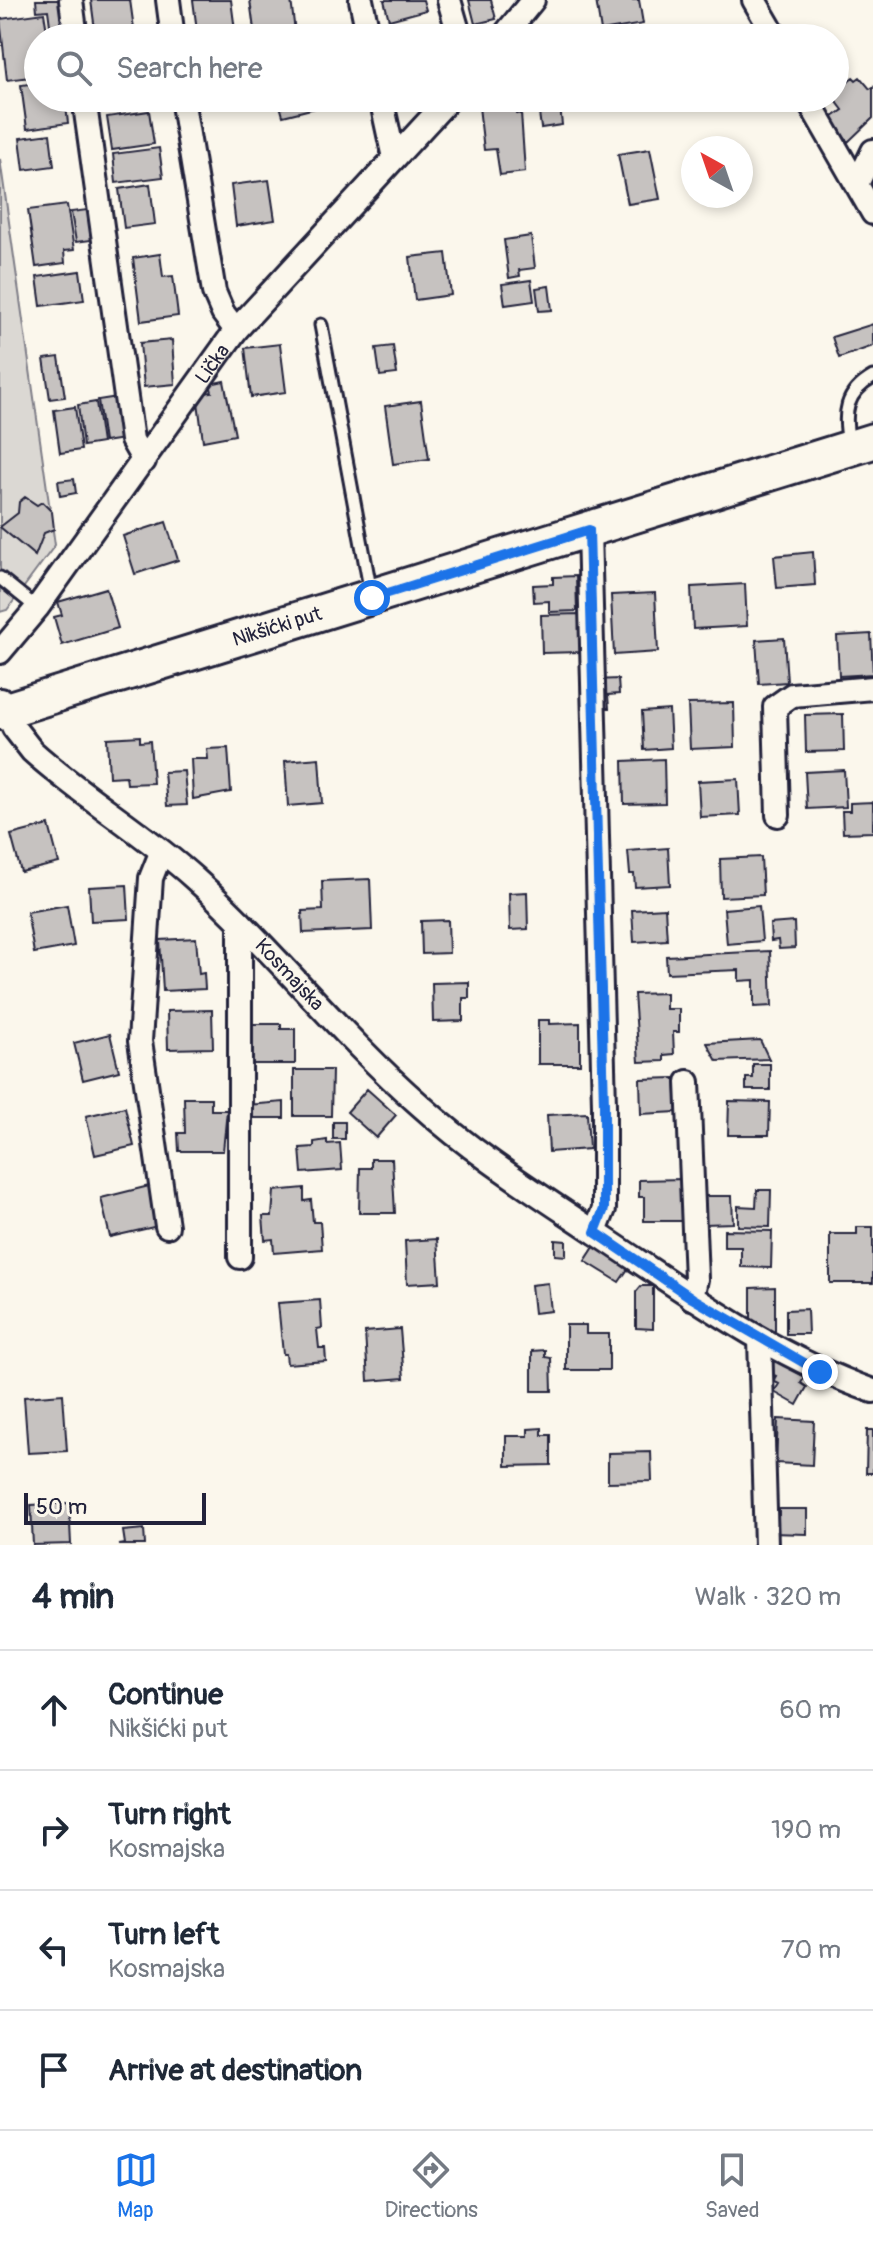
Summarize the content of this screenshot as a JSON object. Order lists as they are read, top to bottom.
{
  "streets": {
    "main road": ["Nikšićki put"],
    "street": ["Lička", "Kosmajska"]
  },
  "crossings": [
    ["Nikšićki put", "Kosmajska"]
  ],
  "scale_bar": "50 m",
  "north": "top left",
  "page": {
    "search": "Search here",
    "scale": "50 m",
    "heading": ["4 min", "Walk · 320 m"],
    "list": [
      ["Continue", "Nikšićki put", "60 m"],
      ["Turn right", "Kosmajska", "190 m"],
      ["Turn left", "Kosmajska", "70 m"],
      "Arrive at destination"
    ],
    "nav": ["Map", "Directions", "Saved"]
  }
}
